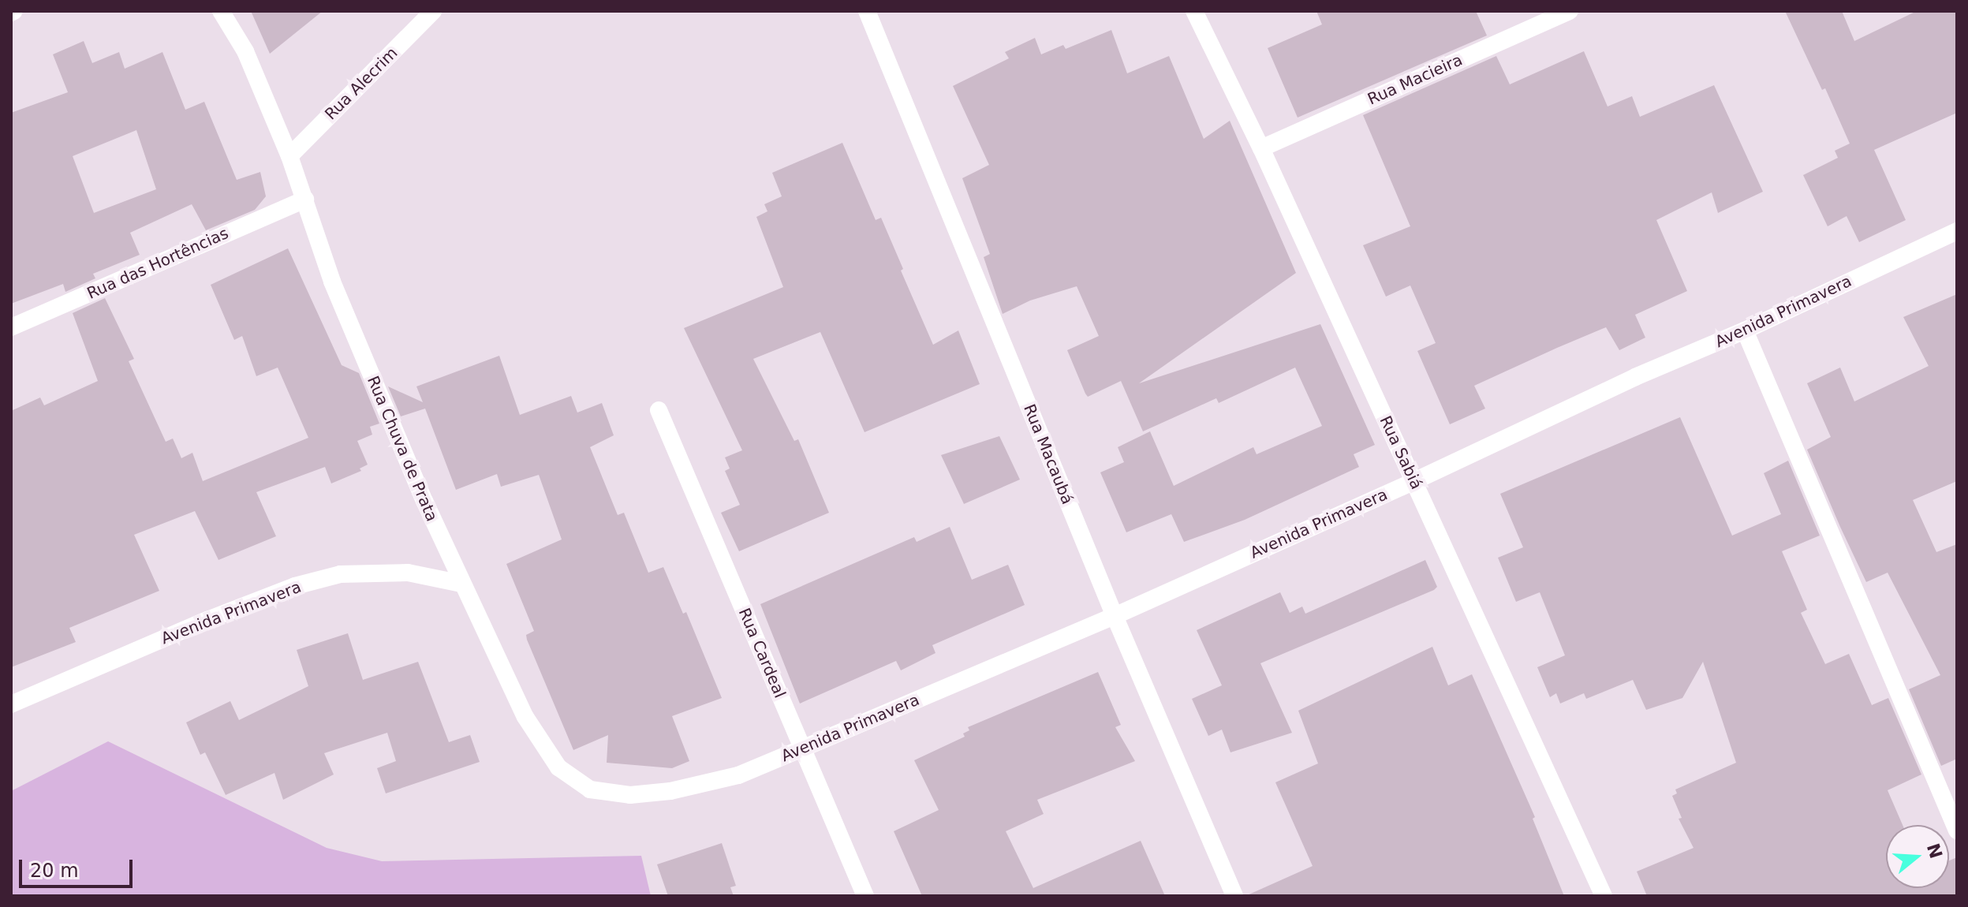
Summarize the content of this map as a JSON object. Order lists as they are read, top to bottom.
{
  "streets": {
    "street": [
      "Rua Macieira",
      "Rua Alecrim",
      "Rua das Hortências",
      "Avenida Primavera",
      "Rua Chuva de Prata",
      "Rua Sabiá",
      "Rua Macaubá",
      "Rua Cardeal"
    ]
  },
  "crossings": [
    ["Rua Macieira", "Rua Sabiá"],
    ["Rua Alecrim", "Rua Chuva de Prata"],
    ["Rua das Hortências", "Rua Chuva de Prata"],
    ["Avenida Primavera", "Rua Chuva de Prata"],
    ["Avenida Primavera", "Rua Sabiá"],
    ["Avenida Primavera", "Rua Macaubá"],
    ["Avenida Primavera", "Rua Cardeal"]
  ],
  "scale_bar": "20 m",
  "north": "right"
}
